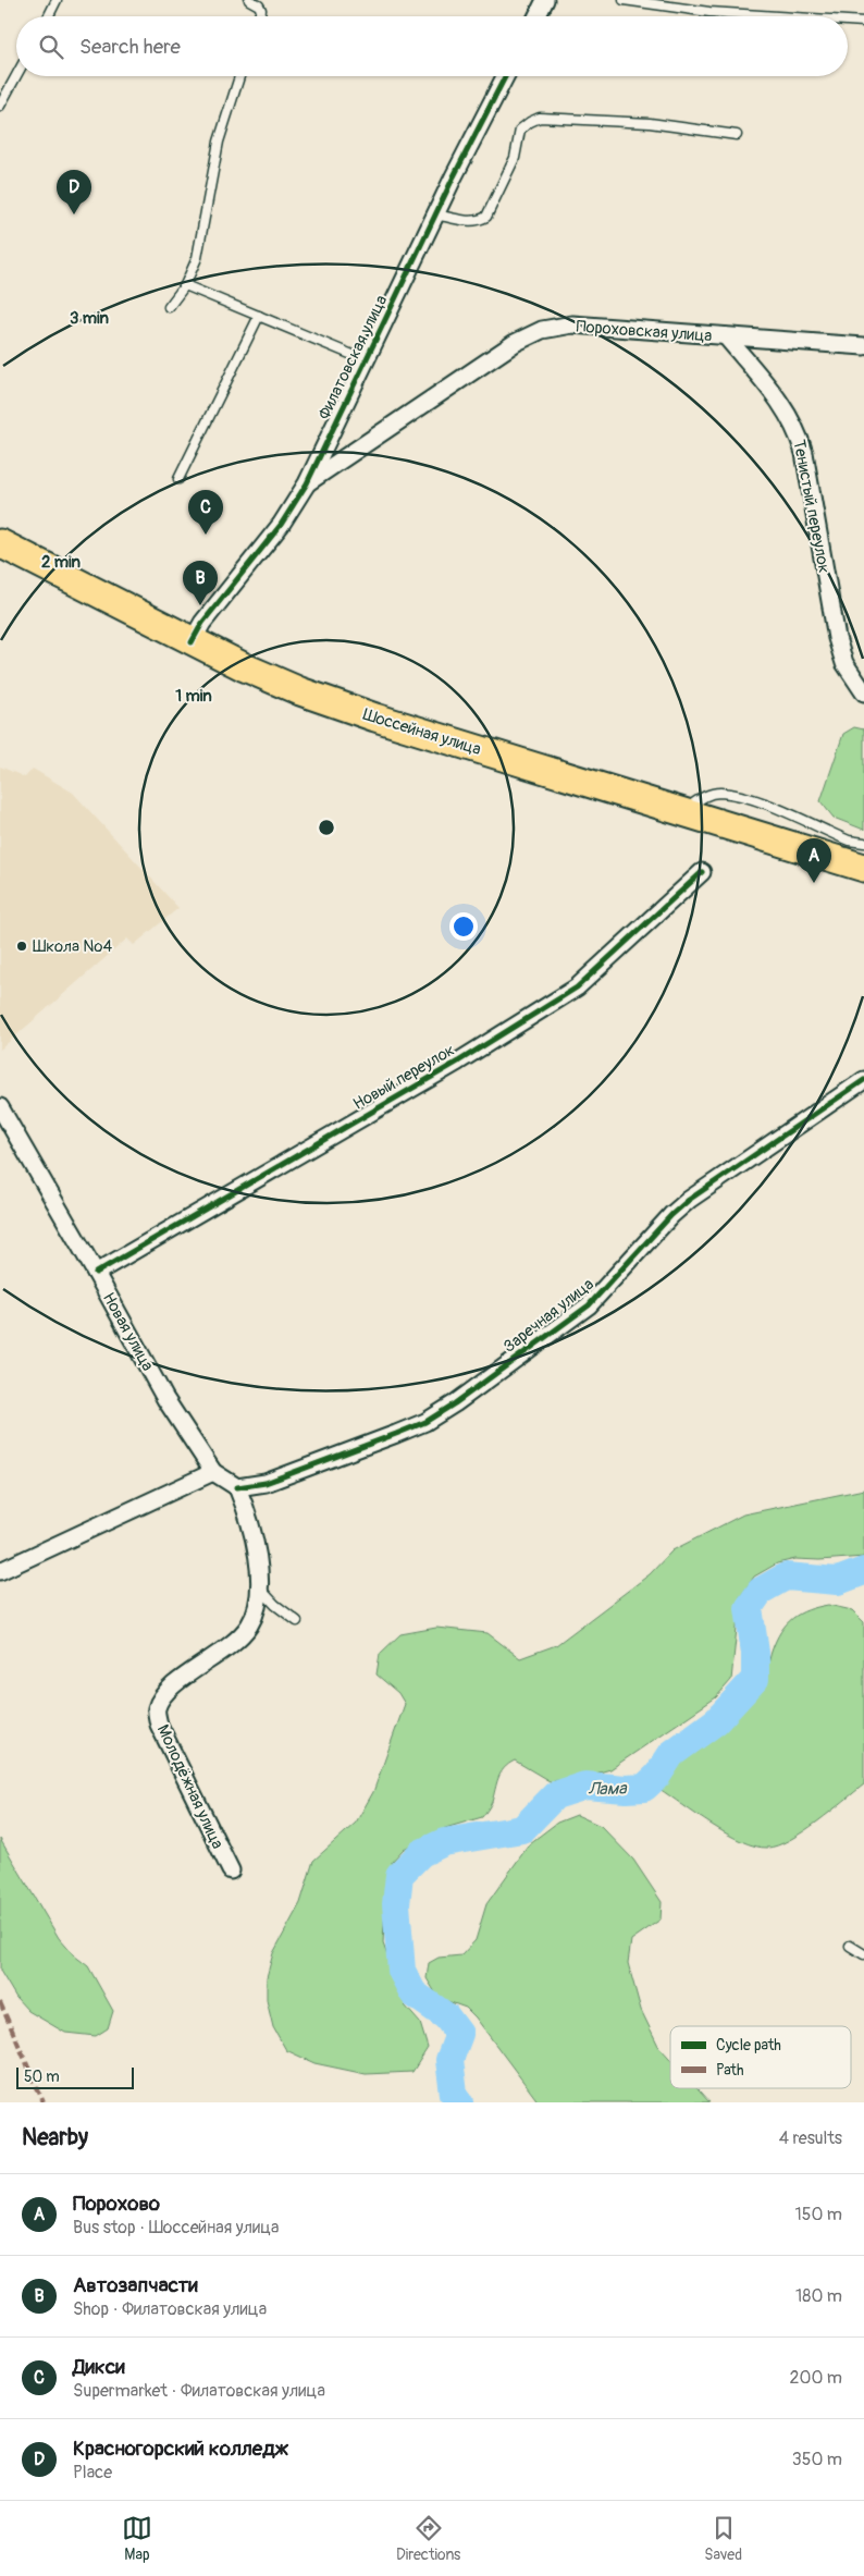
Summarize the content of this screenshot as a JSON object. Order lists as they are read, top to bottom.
{
  "streets": {
    "main road": ["Шоссейная улица"],
    "street": [
      "Пороховская улица",
      "Филатовская улица",
      "Тенистый переулок",
      "Новый переулок",
      "Заречная улица",
      "Новая улица",
      "Молодёжная улица"
    ]
  },
  "crossings": [
    ["Пороховская улица", "Филатовская улица"],
    ["Пороховская улица", "Тенистый переулок"],
    ["Филатовская улица", "Шоссейная улица"],
    ["Новый переулок", "Новая улица"],
    ["Заречная улица", "Новая улица"],
    ["Заречная улица", "Молодёжная улица"],
    ["Новая улица", "Молодёжная улица"]
  ],
  "water": ["Лама"],
  "places": ["Школа №4"],
  "legend": ["Cycle path", "Path"],
  "scale_bar": "50 m",
  "page": {
    "search": "Search here",
    "pins": [
      "D",
      "C",
      "B",
      "A"
    ],
    "scale": "50 m",
    "heading": ["Nearby", "4 results"],
    "list": [
      {
        "mark": "A",
        "name": "Порохово",
        "note": "Bus stop · Шоссейная улица",
        "value": "150 m"
      },
      {
        "mark": "B",
        "name": "Автозапчасти",
        "note": "Shop · Филатовская улица",
        "value": "180 m"
      },
      {
        "mark": "C",
        "name": "Дикси",
        "note": "Supermarket · Филатовская улица",
        "value": "200 m"
      },
      {
        "mark": "D",
        "name": "Красногорский колледж",
        "note": "Place",
        "value": "350 m"
      }
    ],
    "nav": ["Map", "Directions", "Saved"]
  },
  "rings": ["3 min", "2 min", "1 min"]
}
